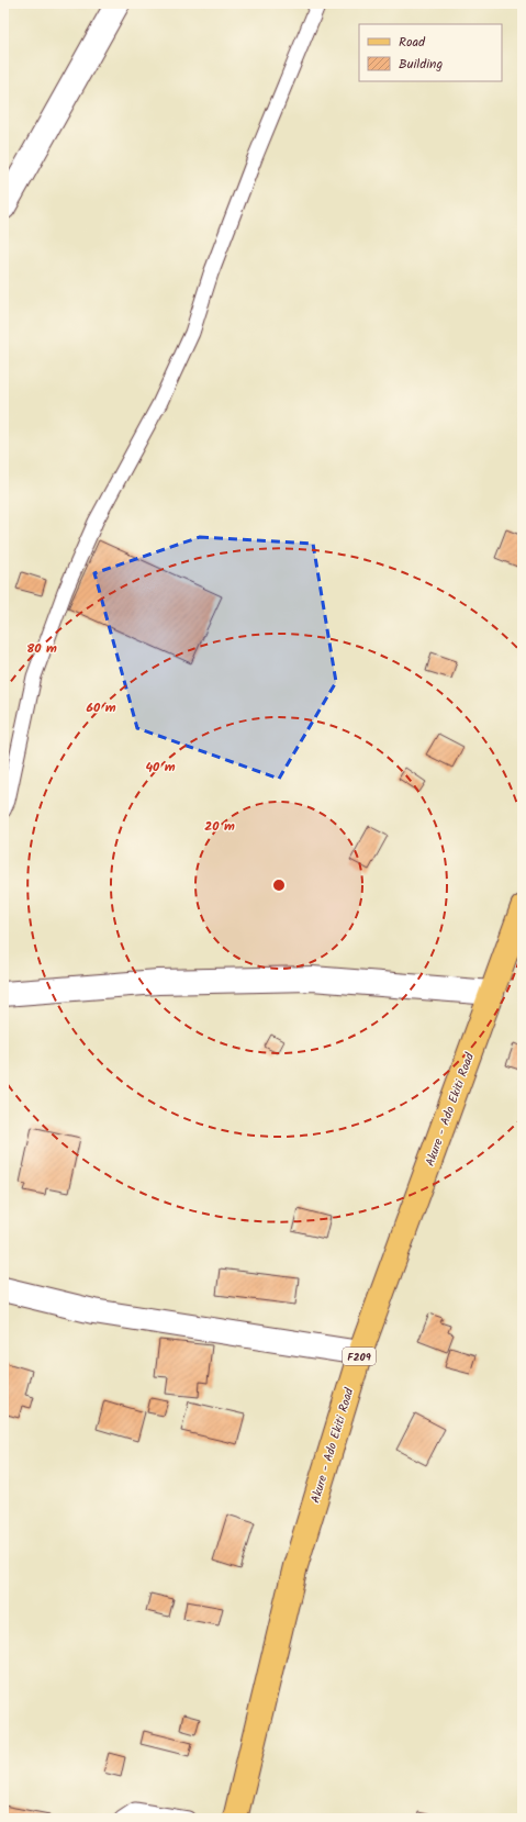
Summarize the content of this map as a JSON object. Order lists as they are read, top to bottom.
{
  "streets": {
    "main road": ["Akure - Ado Ekiti Road", "F209"]
  },
  "legend": ["Road", "Building"],
  "rings": [
    "80 m",
    "60 m",
    "40 m",
    "20 m"
  ]
}
